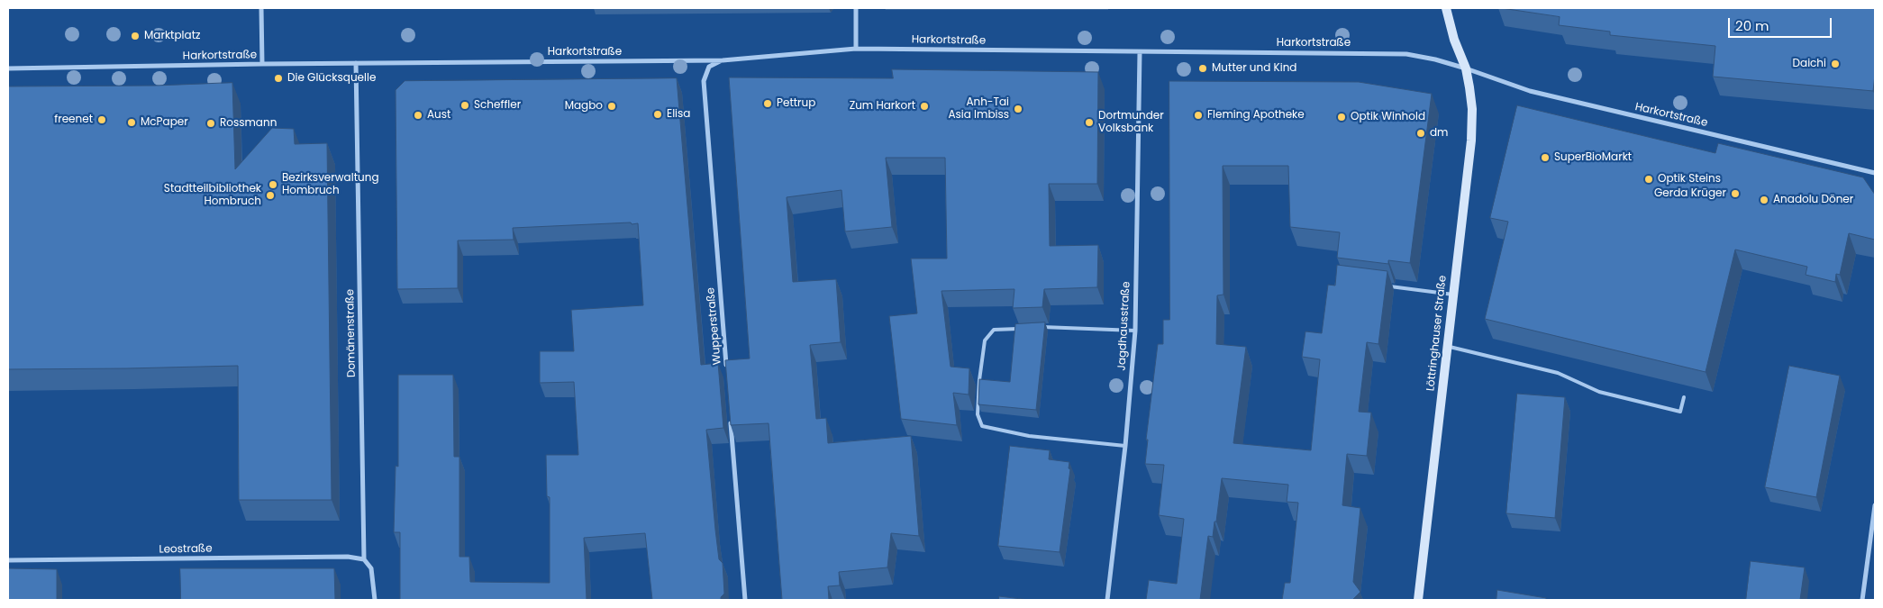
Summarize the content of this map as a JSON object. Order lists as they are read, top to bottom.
{
  "streets": {
    "street": [
      "Harkortstraße",
      "Wupperstraße",
      "Jagdhausstraße",
      "Domänenstraße",
      "Löttringhauser Straße",
      "Leostraße"
    ]
  },
  "crossings": [
    ["Harkortstraße", "Wupperstraße"],
    ["Harkortstraße", "Jagdhausstraße"],
    ["Harkortstraße", "Domänenstraße"],
    ["Harkortstraße", "Löttringhauser Straße"],
    ["Domänenstraße", "Leostraße"]
  ],
  "places": [
    "Marktplatz",
    "Daichi",
    "Mutter und Kind",
    "Die Glücksquelle",
    "Pettrup",
    "Scheffler",
    "Magbo",
    "Zum Harkort",
    "Anh-Tai Asia Imbiss",
    "Elisa",
    "Aust",
    "Fleming Apotheke",
    "Optik Winhold",
    "freenet",
    "McPaper",
    "Dortmunder Volksbank",
    "Rossmann",
    "dm",
    "SuperBioMarkt",
    "Optik Steins",
    "Bezirksverwaltung Hombruch",
    "Gerda Krüger",
    "Stadtteilbibliothek Hombruch",
    "Anadolu Döner"
  ],
  "scale_bar": "20 m"
}
